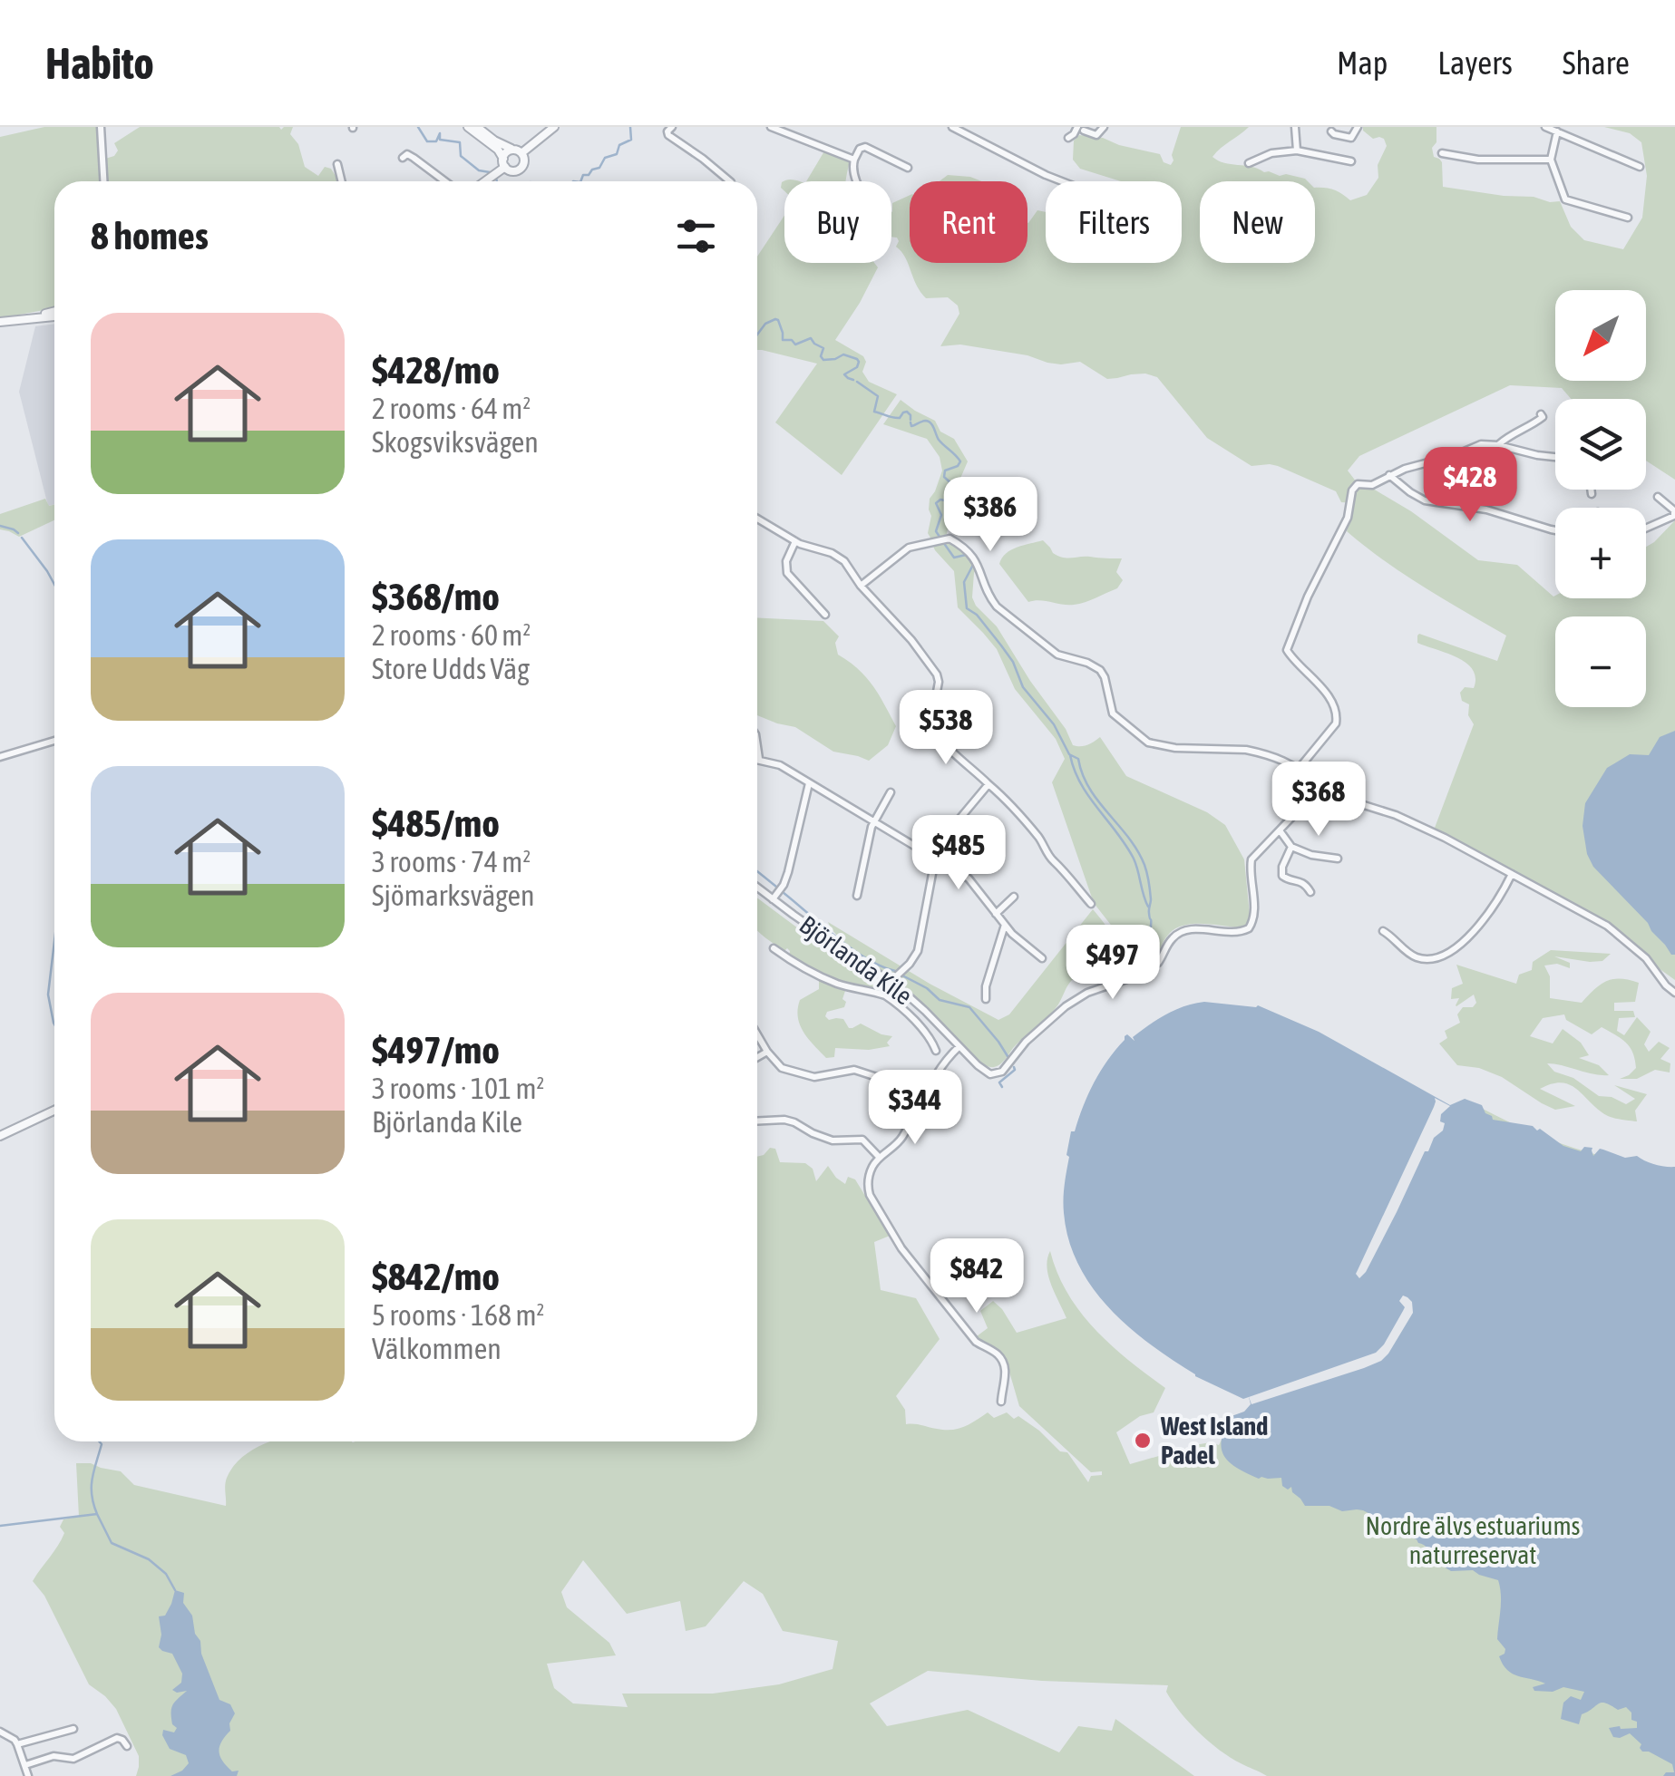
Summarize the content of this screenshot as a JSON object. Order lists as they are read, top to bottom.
{
  "streets": {
    "street": ["Björlanda Kile"]
  },
  "parks": ["Nordre älvs estuariums naturreservat"],
  "places": ["West Island Padel"],
  "north": "bottom left",
  "page": {
    "header": "Habito",
    "nav": ["Map", "Layers", "Share"],
    "chip": [
      "Buy",
      "Rent",
      "Filters",
      "New"
    ],
    "heading": "8 homes",
    "map_buttons": ["+", "−"],
    "list": [
      {
        "name": "$428/mo",
        "note": "2 rooms · 64 m² · Skogsviksvägen"
      },
      {
        "name": "$368/mo",
        "note": "2 rooms · 60 m² · Store Udds Väg"
      },
      {
        "name": "$485/mo",
        "note": "3 rooms · 74 m² · Sjömarksvägen"
      },
      {
        "name": "$497/mo",
        "note": "3 rooms · 101 m² · Björlanda Kile"
      },
      {
        "name": "$842/mo",
        "note": "5 rooms · 168 m² · Välkommen"
      }
    ],
    "price": [
      "$428",
      "$386",
      "$538",
      "$368",
      "$485",
      "$497",
      "$344",
      "$842"
    ]
  }
}
